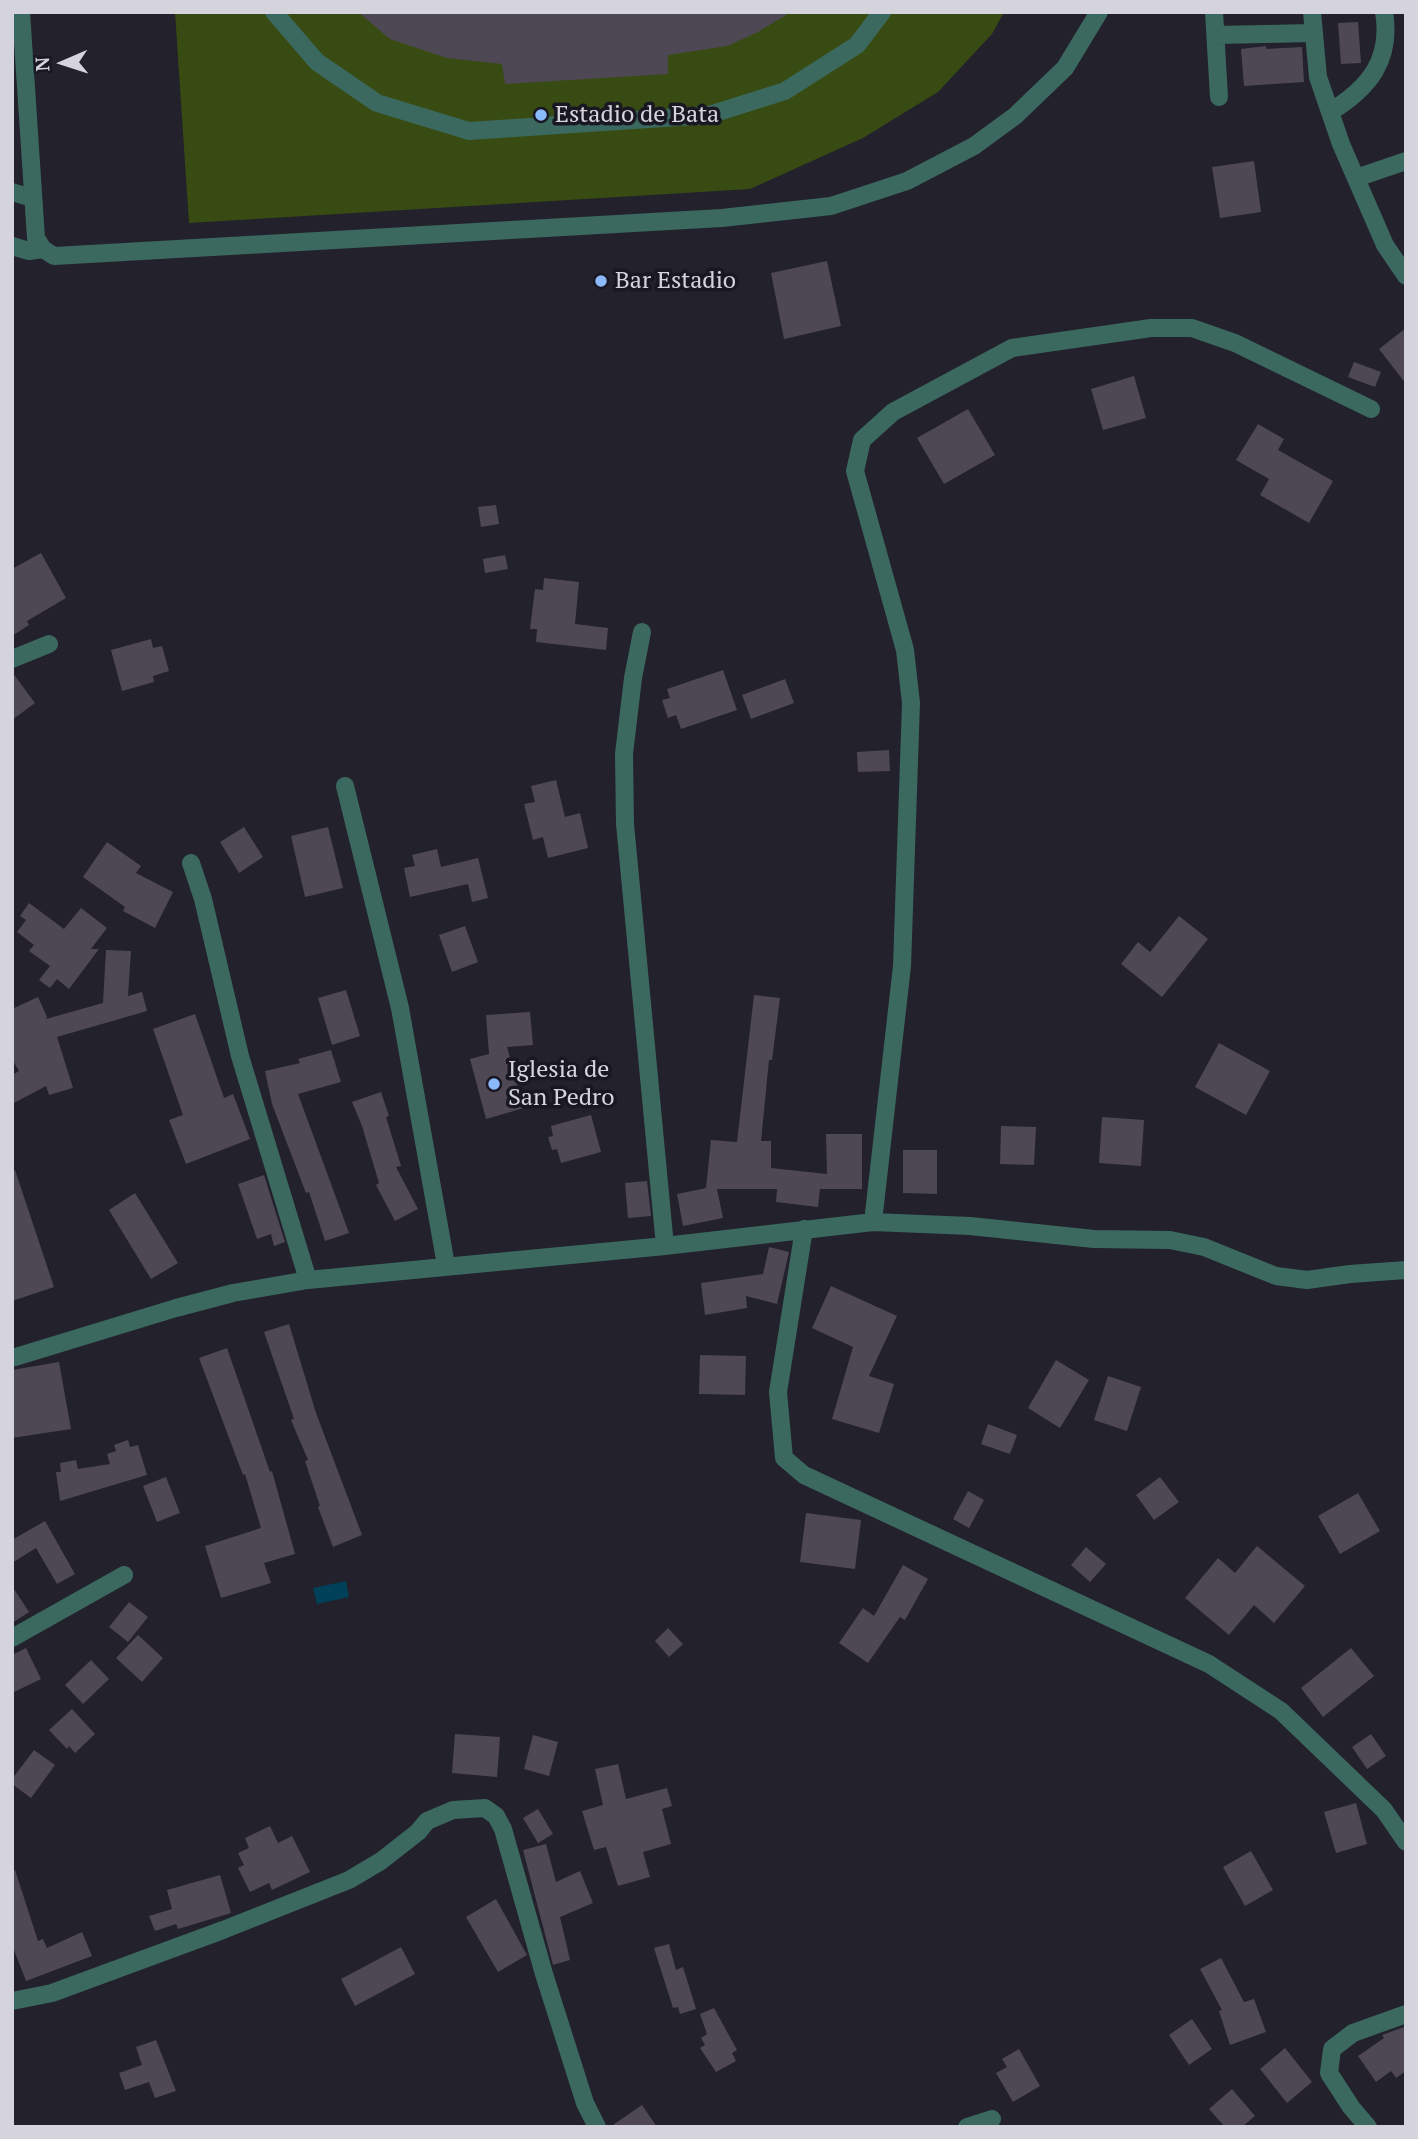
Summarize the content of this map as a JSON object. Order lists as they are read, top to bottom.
{
  "places": ["Estadio de Bata", "Bar Estadio", "Iglesia de San Pedro"],
  "north": "left"
}
